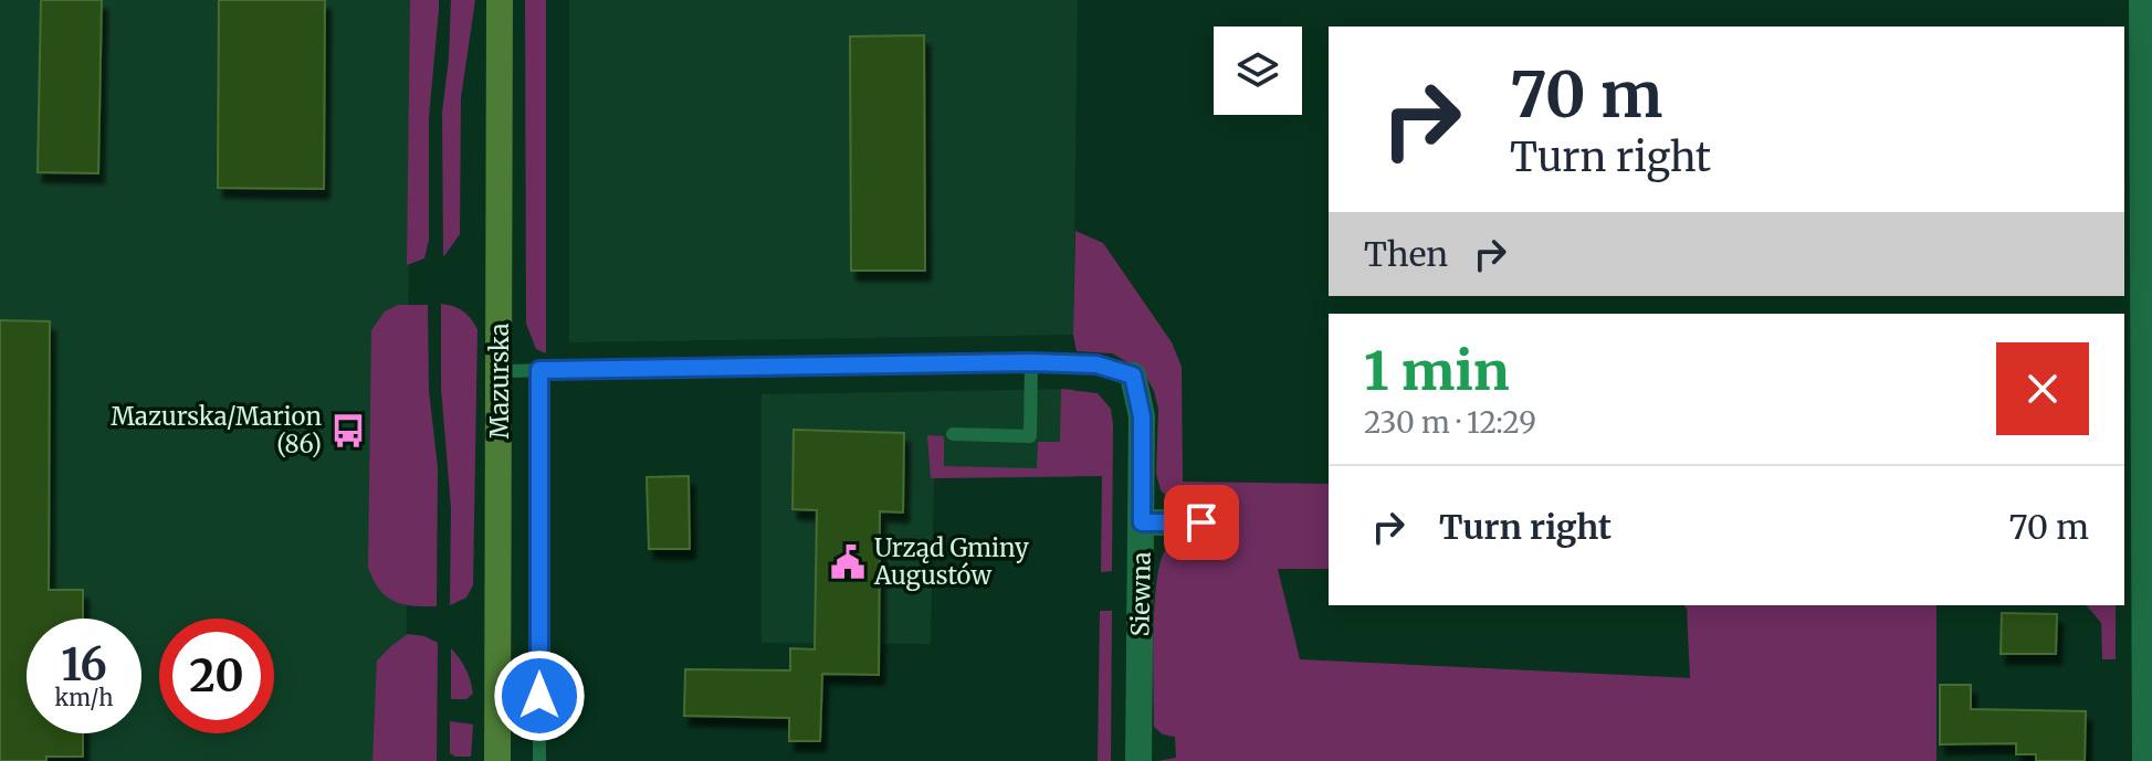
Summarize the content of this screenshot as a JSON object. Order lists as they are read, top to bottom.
{
  "streets": {
    "main road": ["Mazurska"],
    "street": ["Siewna"]
  },
  "places": {
    "bus stop": ["Mazurska/Marion (86)"],
    "public building": ["Urząd Gminy Augustów"]
  },
  "page": {
    "turn": ["70 m", "Turn right"],
    "then": "Then",
    "heading": ["1 min", "230 m · 12:29"],
    "list": [
      {
        "name": "Turn right",
        "value": "70 m"
      }
    ],
    "speed": "16 km/h",
    "limit": "20"
  }
}
